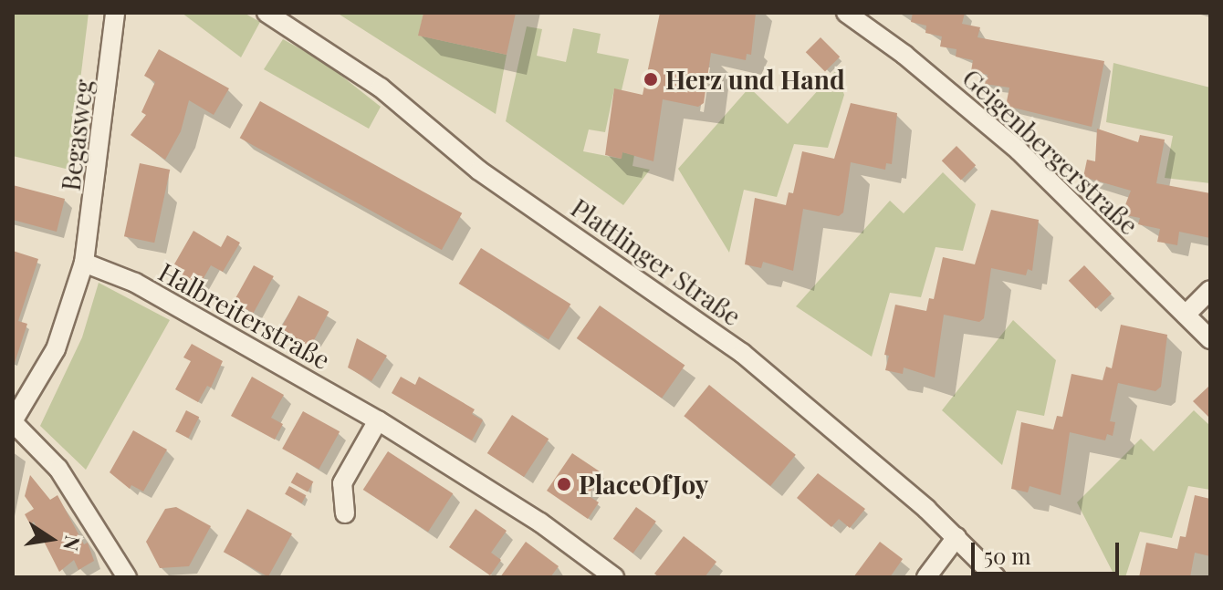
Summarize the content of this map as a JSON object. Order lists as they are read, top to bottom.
{
  "streets": {
    "street": [
      "Begasweg",
      "Geigenbergerstraße",
      "Plattlinger Straße",
      "Halbreiterstraße"
    ]
  },
  "crossings": [
    ["Begasweg", "Halbreiterstraße"]
  ],
  "places": ["Herz und Hand", "PlaceOfJoy"],
  "scale_bar": "50 m",
  "north": "right"
}
